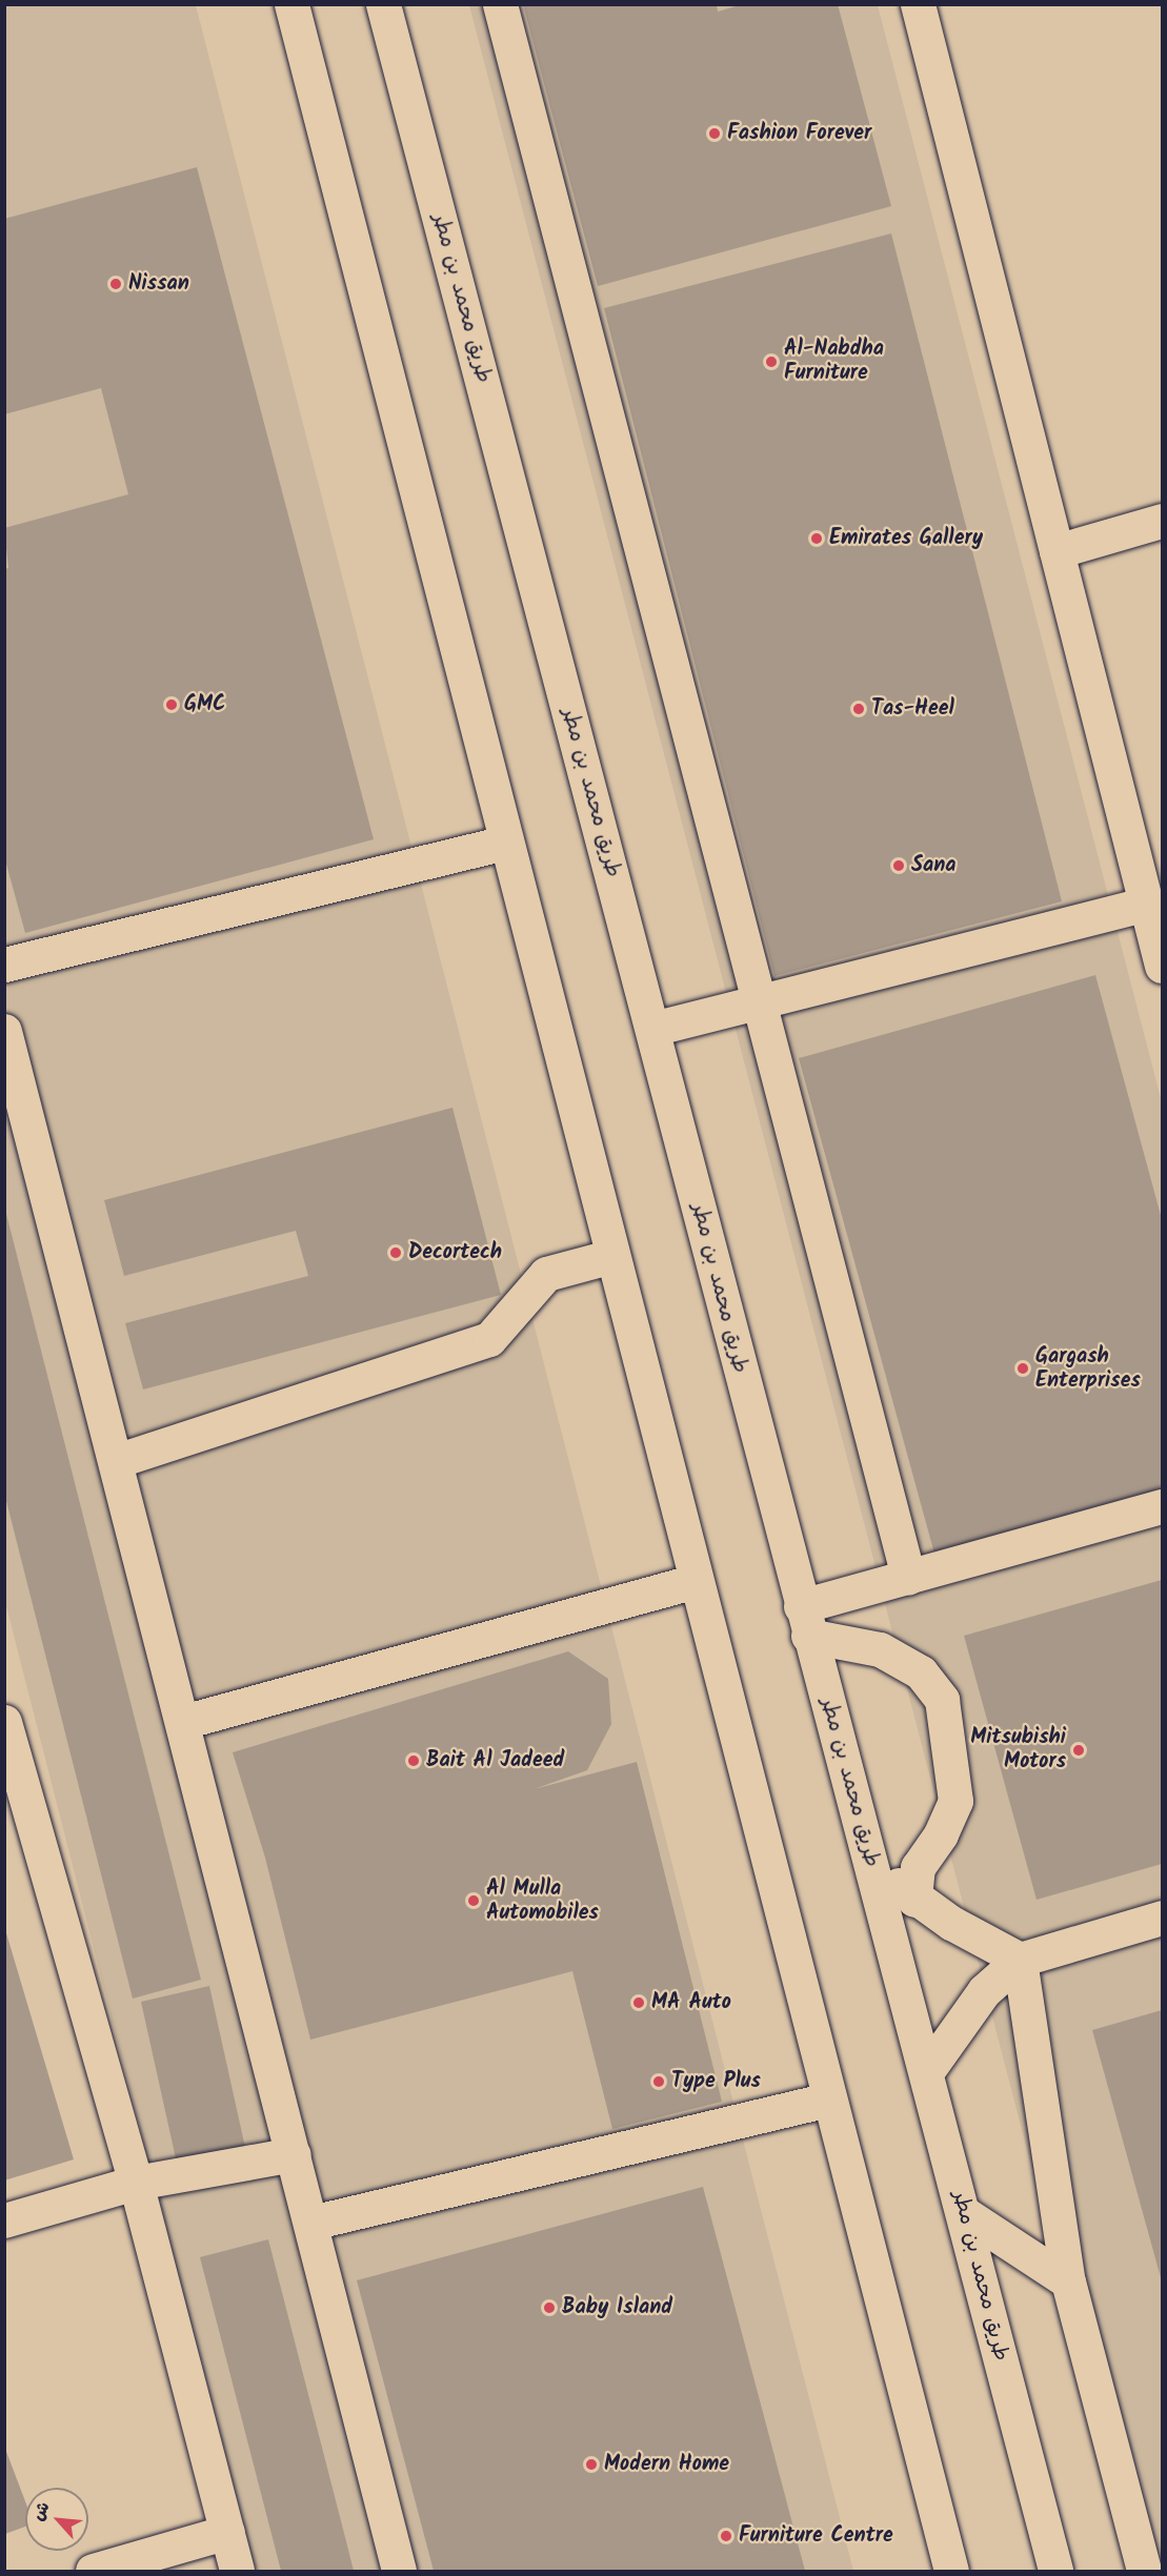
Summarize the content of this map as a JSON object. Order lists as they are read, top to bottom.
{
  "streets": {
    "street": ["طريق محمد بن مطر"]
  },
  "places": [
    "Fashion Forever",
    "Nissan",
    "Al-Nabdha Furniture",
    "Emirates Gallery",
    "GMC",
    "Tas-Heel",
    "Sana",
    "Decortech",
    "Gargash Enterprises",
    "Mitsubishi Motors",
    "Bait Al Jadeed",
    "Al Mulla Automobiles",
    "MA Auto",
    "Type Plus",
    "Baby Island",
    "Modern Home",
    "Furniture Centre"
  ],
  "north": "top left"
}
